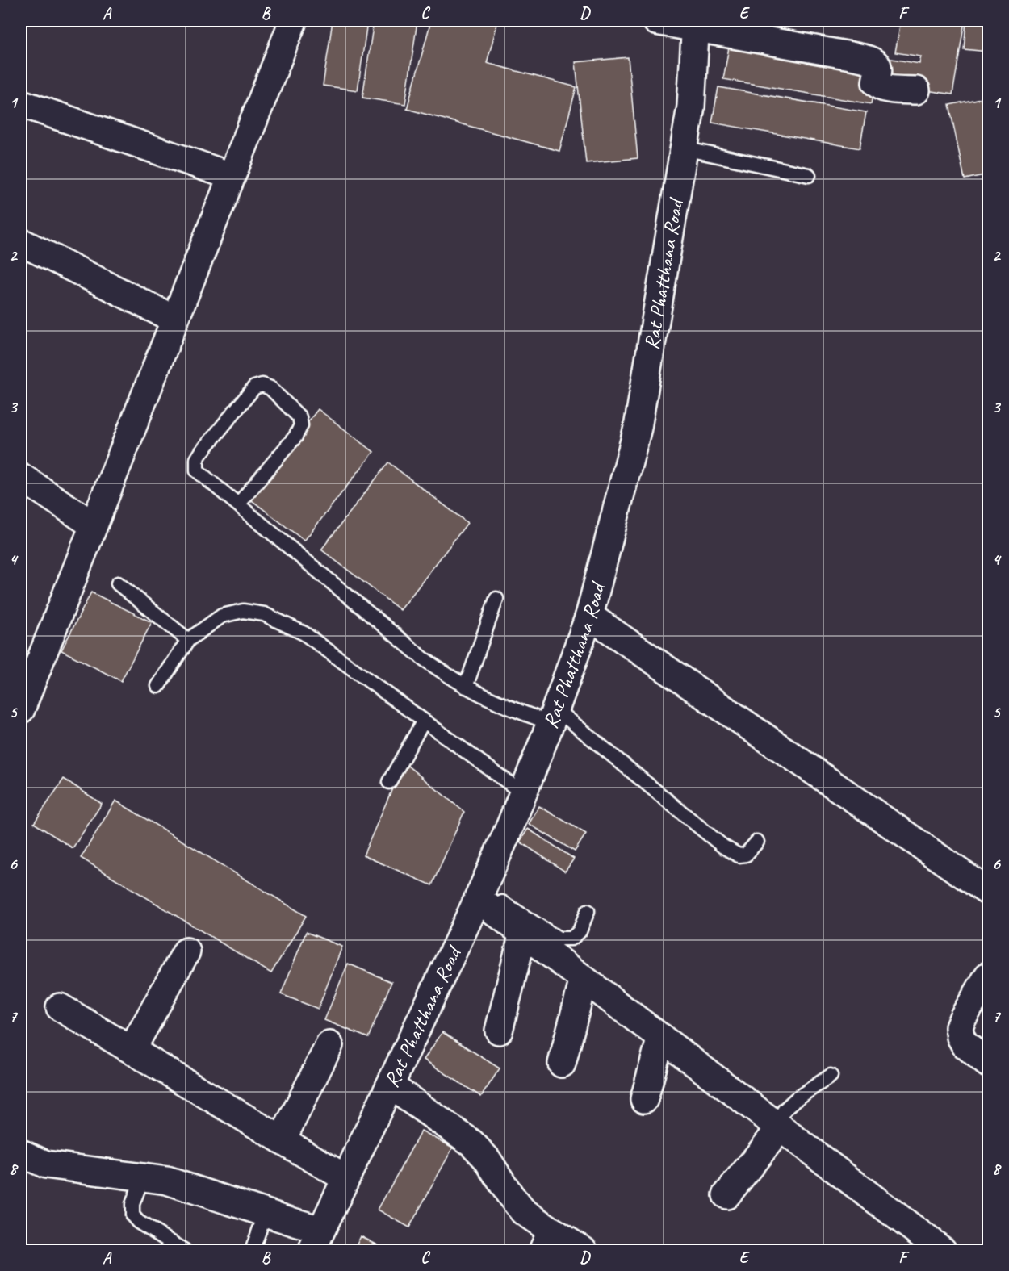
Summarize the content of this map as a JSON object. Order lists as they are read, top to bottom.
{
  "streets": {
    "street": ["Rat Phatthana Road"]
  },
  "grid": {
    "columns": [
      "A",
      "B",
      "C",
      "D",
      "E",
      "F"
    ],
    "rows": [
      "1",
      "2",
      "3",
      "4",
      "5",
      "6",
      "7",
      "8"
    ]
  }
}
